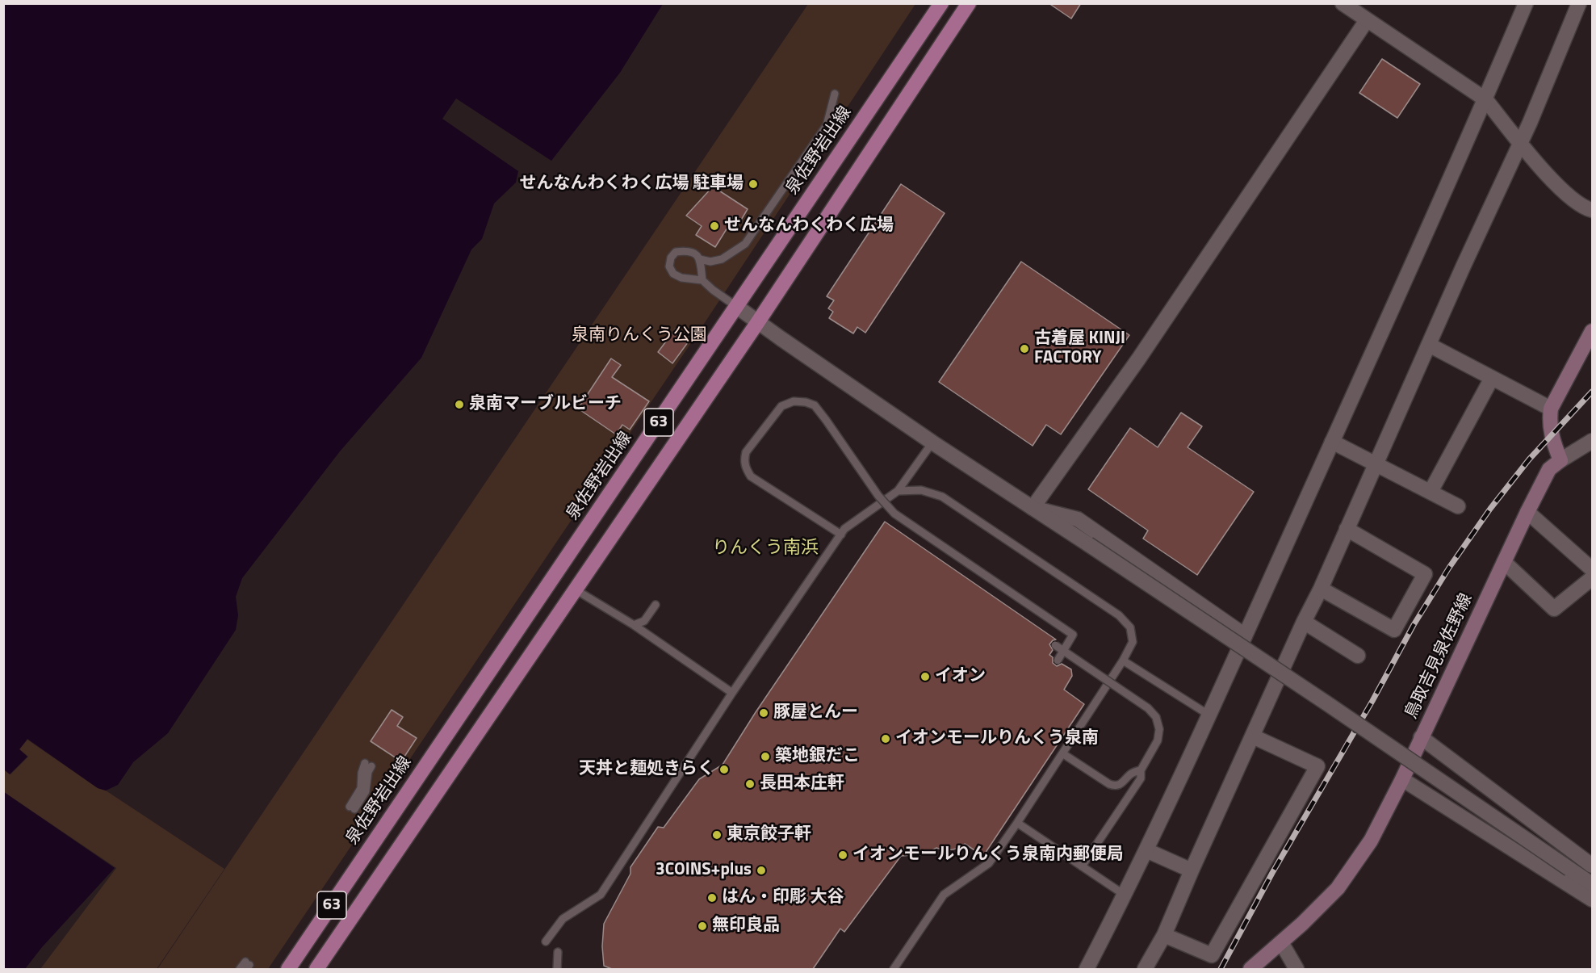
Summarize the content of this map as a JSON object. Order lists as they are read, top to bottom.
{
  "streets": {
    "main road": ["泉佐野岩出線", "63", "鳥取吉見泉佐野線"]
  },
  "districts": ["りんくう南浜"],
  "parks": ["泉南りんくう公園"],
  "places": [
    "せんなんわくわく広場 駐車場",
    "せんなんわくわく広場",
    "古着屋 KINJI FACTORY",
    "泉南マーブルビーチ",
    "イオン",
    "豚屋とんー",
    "イオンモールりんくう泉南",
    "築地銀だこ",
    "天丼と麺処きらく",
    "長田本庄軒",
    "東京餃子軒",
    "イオンモールりんくう泉南内郵便局",
    "3COINS+plus",
    "はん・印彫 大谷",
    "無印良品"
  ]
}
